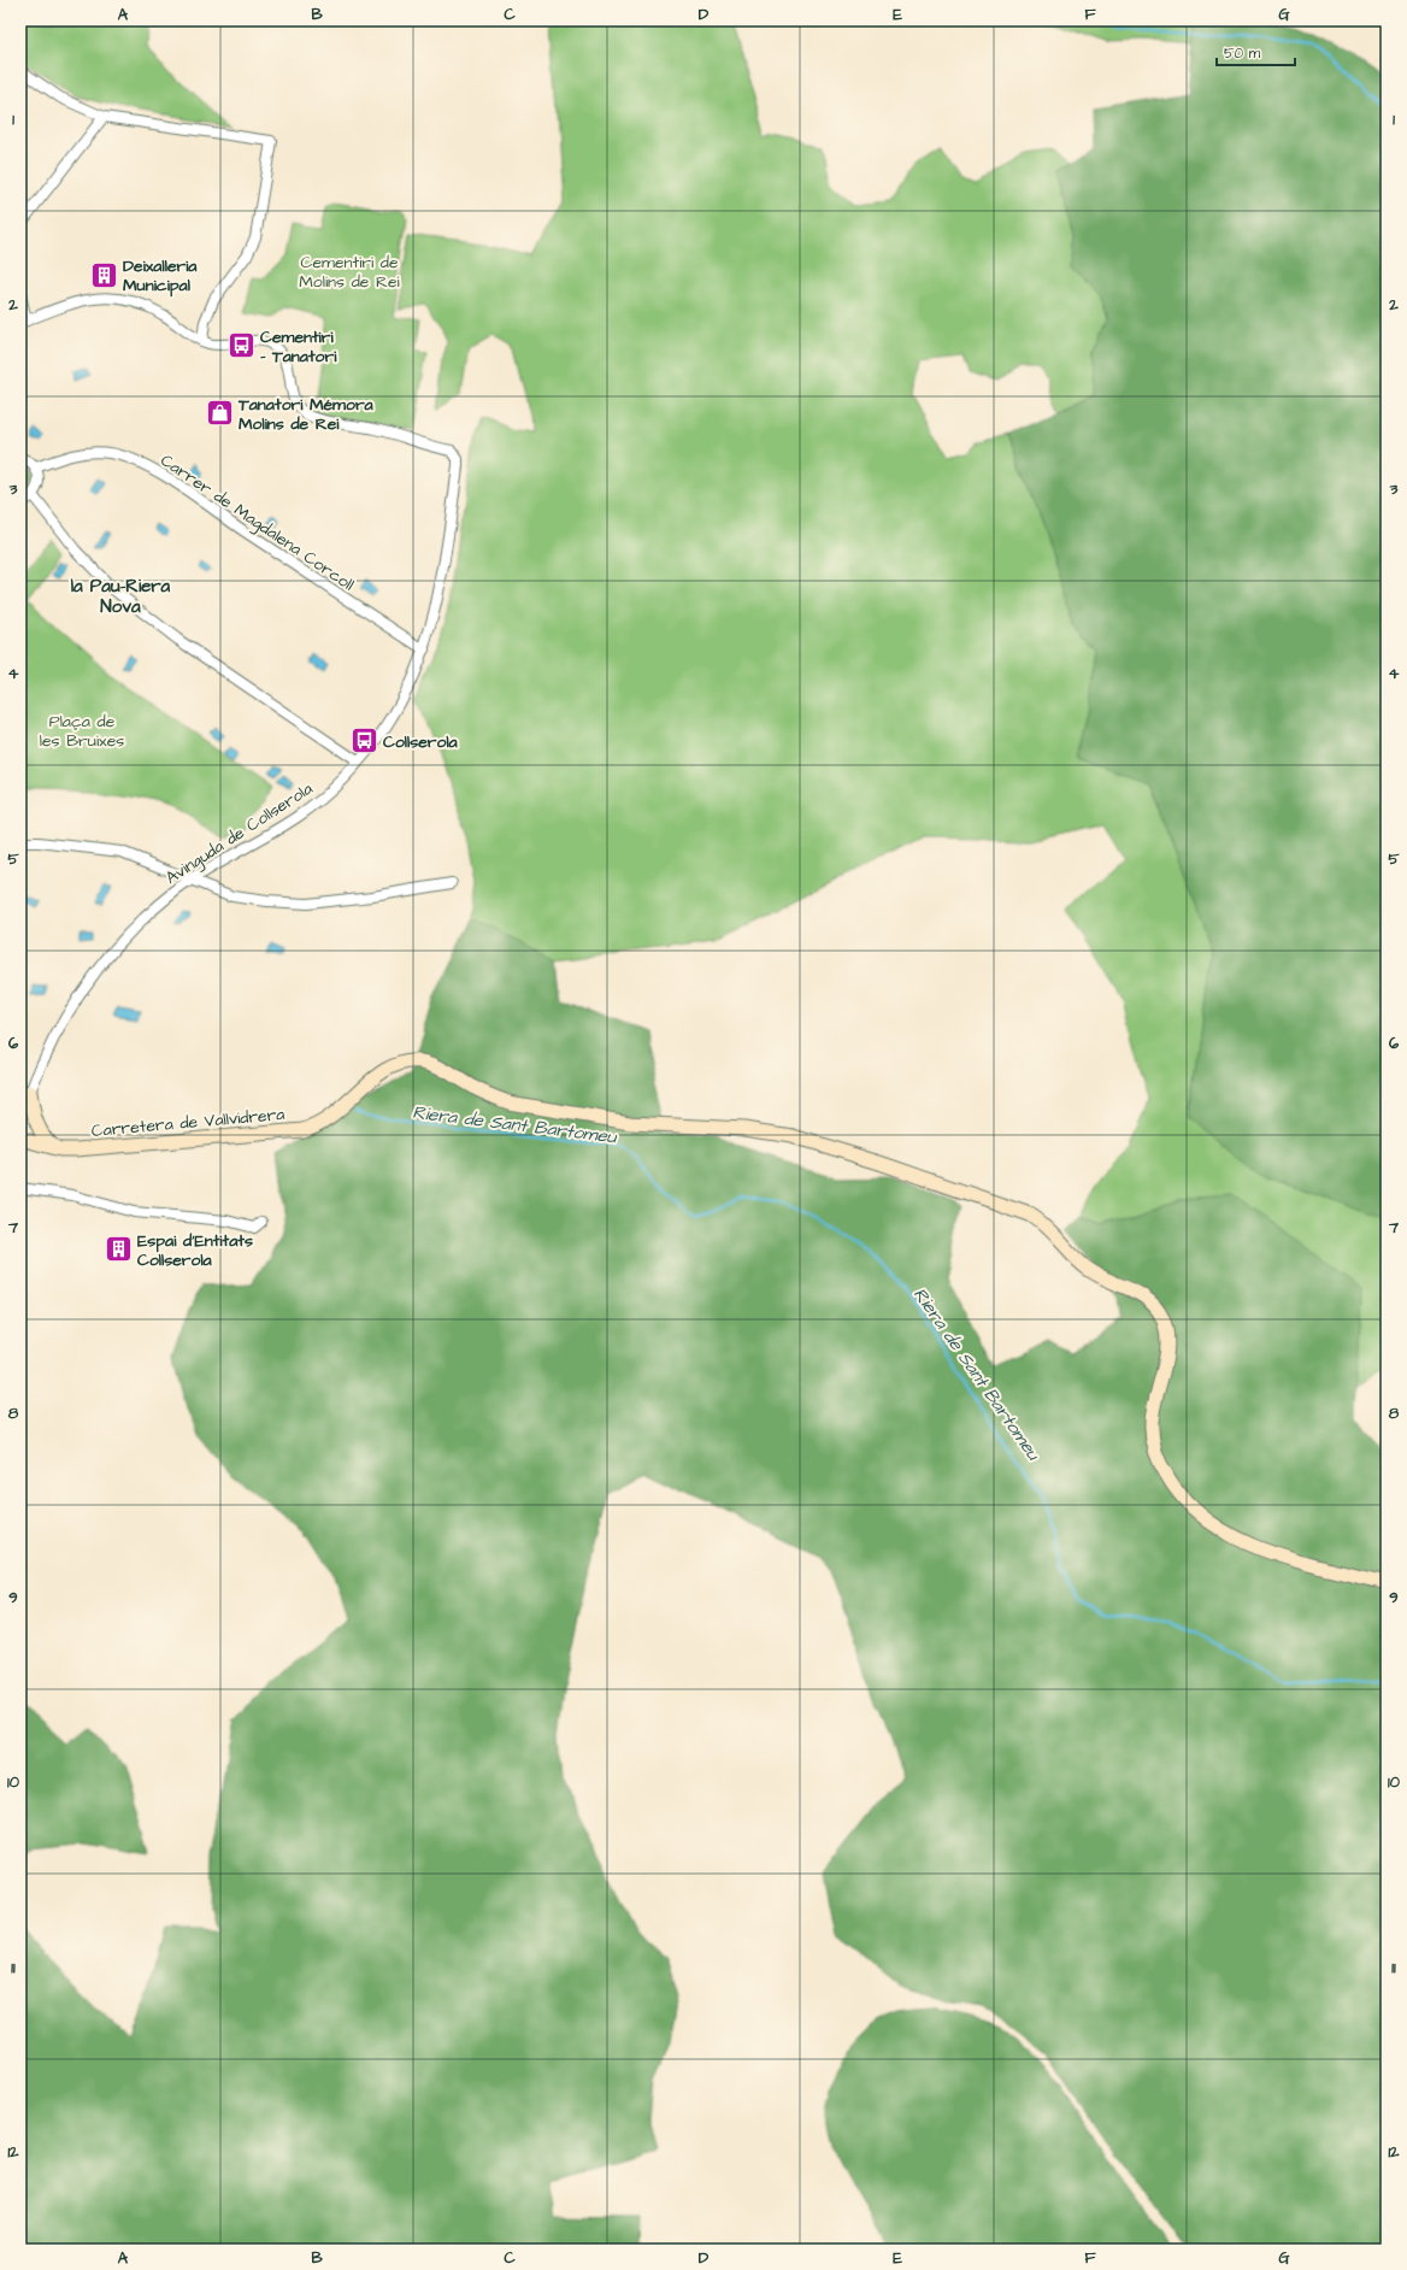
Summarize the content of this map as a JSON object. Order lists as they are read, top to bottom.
{
  "streets": {
    "main road": ["Carretera de Vallvidrera"],
    "street": ["Carrer de Magdalena Corcoll", "Avinguda de Collserola"]
  },
  "crossings": [
    ["Carrer de Magdalena Corcoll", "Avinguda de Collserola"]
  ],
  "districts": ["la Pau-Riera Nova"],
  "water": ["Riera de Sant Bartomeu"],
  "parks": ["Cementiri de Molins de Rei", "Plaça de les Bruixes"],
  "places": {
    "building": ["Deixalleria Municipal", "Espai d’Entitats Collserola"],
    "bus stop": ["Cementiri - Tanatori", "Collserola"],
    "shop": ["Tanatori Mémora Molins de Rei"]
  },
  "scale_bar": "50 m",
  "grid": {
    "columns": [
      "A",
      "B",
      "C",
      "D",
      "E",
      "F",
      "G"
    ],
    "rows": [
      "1",
      "2",
      "3",
      "4",
      "5",
      "6",
      "7",
      "8",
      "9",
      "10",
      "11",
      "12"
    ]
  }
}
